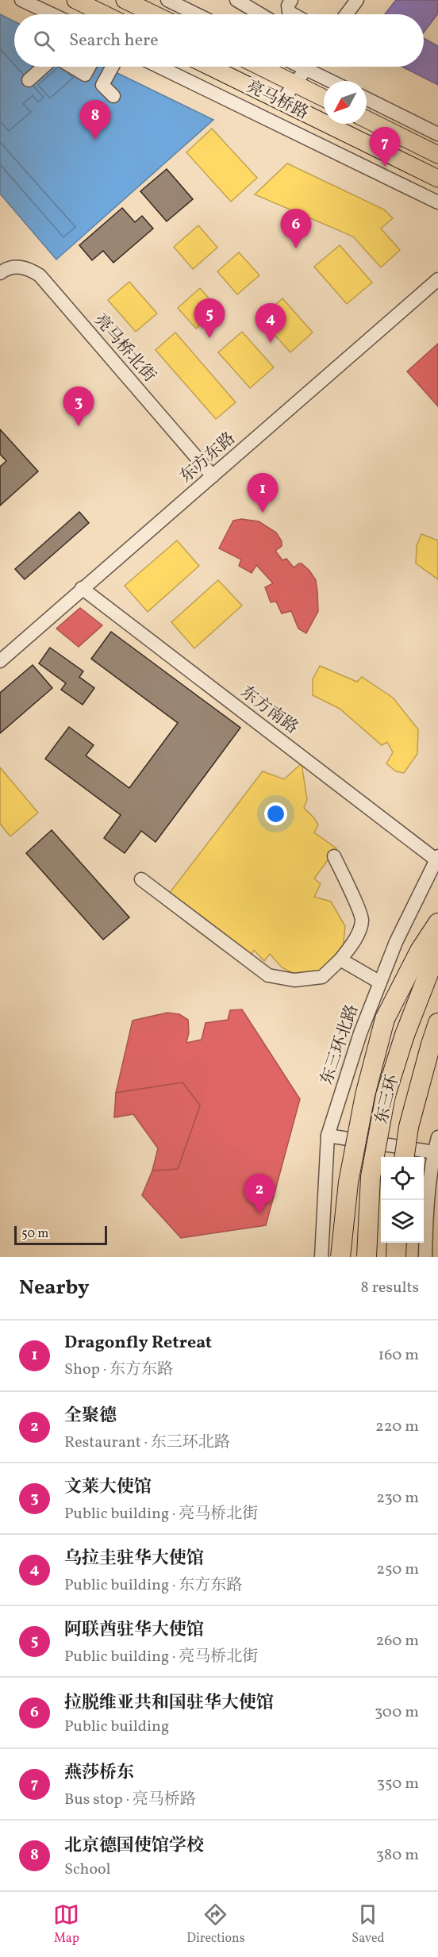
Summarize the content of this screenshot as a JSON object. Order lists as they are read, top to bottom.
{
  "streets": {
    "highway": ["东三环"],
    "main road": ["亮马桥路"],
    "street": [
      "亮马桥北街",
      "东方东路",
      "东方南路",
      "东三环北路"
    ]
  },
  "crossings": [
    ["亮马桥北街", "东方东路"],
    ["东方东路", "东方南路"],
    ["东方南路", "东三环北路"]
  ],
  "scale_bar": "50 m",
  "north": "bottom left",
  "page": {
    "search": "Search here",
    "pins": [
      "8",
      "7",
      "6",
      "5",
      "4",
      "3",
      "1",
      "2"
    ],
    "scale": "50 m",
    "heading": ["Nearby", "8 results"],
    "list": [
      {
        "mark": "1",
        "name": "Dragonfly Retreat",
        "note": "Shop · 东方东路",
        "value": "160 m"
      },
      {
        "mark": "2",
        "name": "全聚德",
        "note": "Restaurant · 东三环北路",
        "value": "220 m"
      },
      {
        "mark": "3",
        "name": "文莱大使馆",
        "note": "Public building · 亮马桥北街",
        "value": "230 m"
      },
      {
        "mark": "4",
        "name": "乌拉圭驻华大使馆",
        "note": "Public building · 东方东路",
        "value": "250 m"
      },
      {
        "mark": "5",
        "name": "阿联酋驻华大使馆",
        "note": "Public building · 亮马桥北街",
        "value": "260 m"
      },
      {
        "mark": "6",
        "name": "拉脱维亚共和国驻华大使馆",
        "note": "Public building",
        "value": "300 m"
      },
      {
        "mark": "7",
        "name": "燕莎桥东",
        "note": "Bus stop · 亮马桥路",
        "value": "350 m"
      },
      {
        "mark": "8",
        "name": "北京德国使馆学校",
        "note": "School",
        "value": "380 m"
      }
    ],
    "nav": ["Map", "Directions", "Saved"]
  }
}
